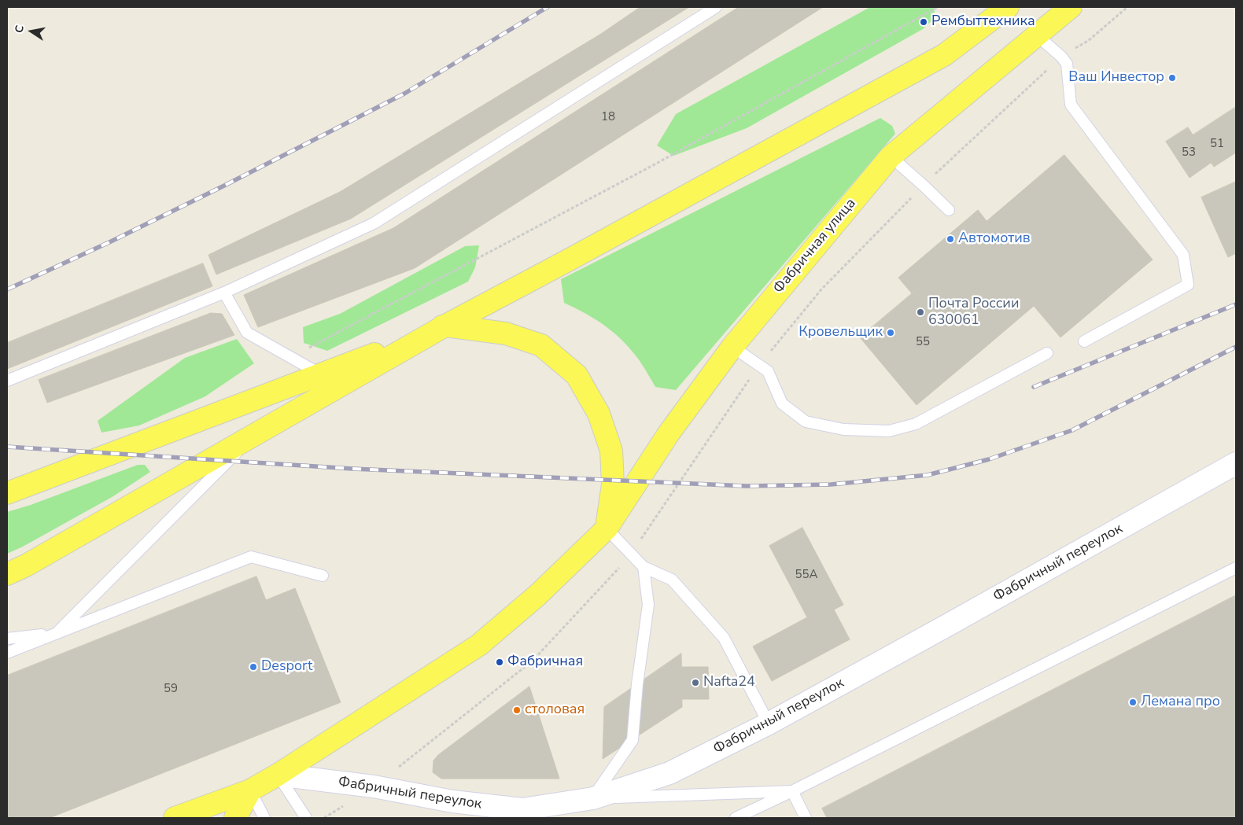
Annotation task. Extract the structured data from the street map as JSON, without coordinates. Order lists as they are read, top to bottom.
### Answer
{
  "streets": {
    "main road": ["Фабричная улица"],
    "street": ["Фабричный переулок"]
  },
  "crossings": [
    ["Фабричная улица", "Фабричный переулок"]
  ],
  "places": [
    "Рембыттехника",
    "Ваш Инвестор",
    "Автомотив",
    "Почта России 630061",
    "Кровельщик",
    "Фабричная",
    "Desport",
    "Nafta24",
    "Лемана про",
    "столовая"
  ],
  "house_numbers": [
    "18",
    "51",
    "53",
    "55",
    "55А",
    "59"
  ],
  "north": "left"
}
